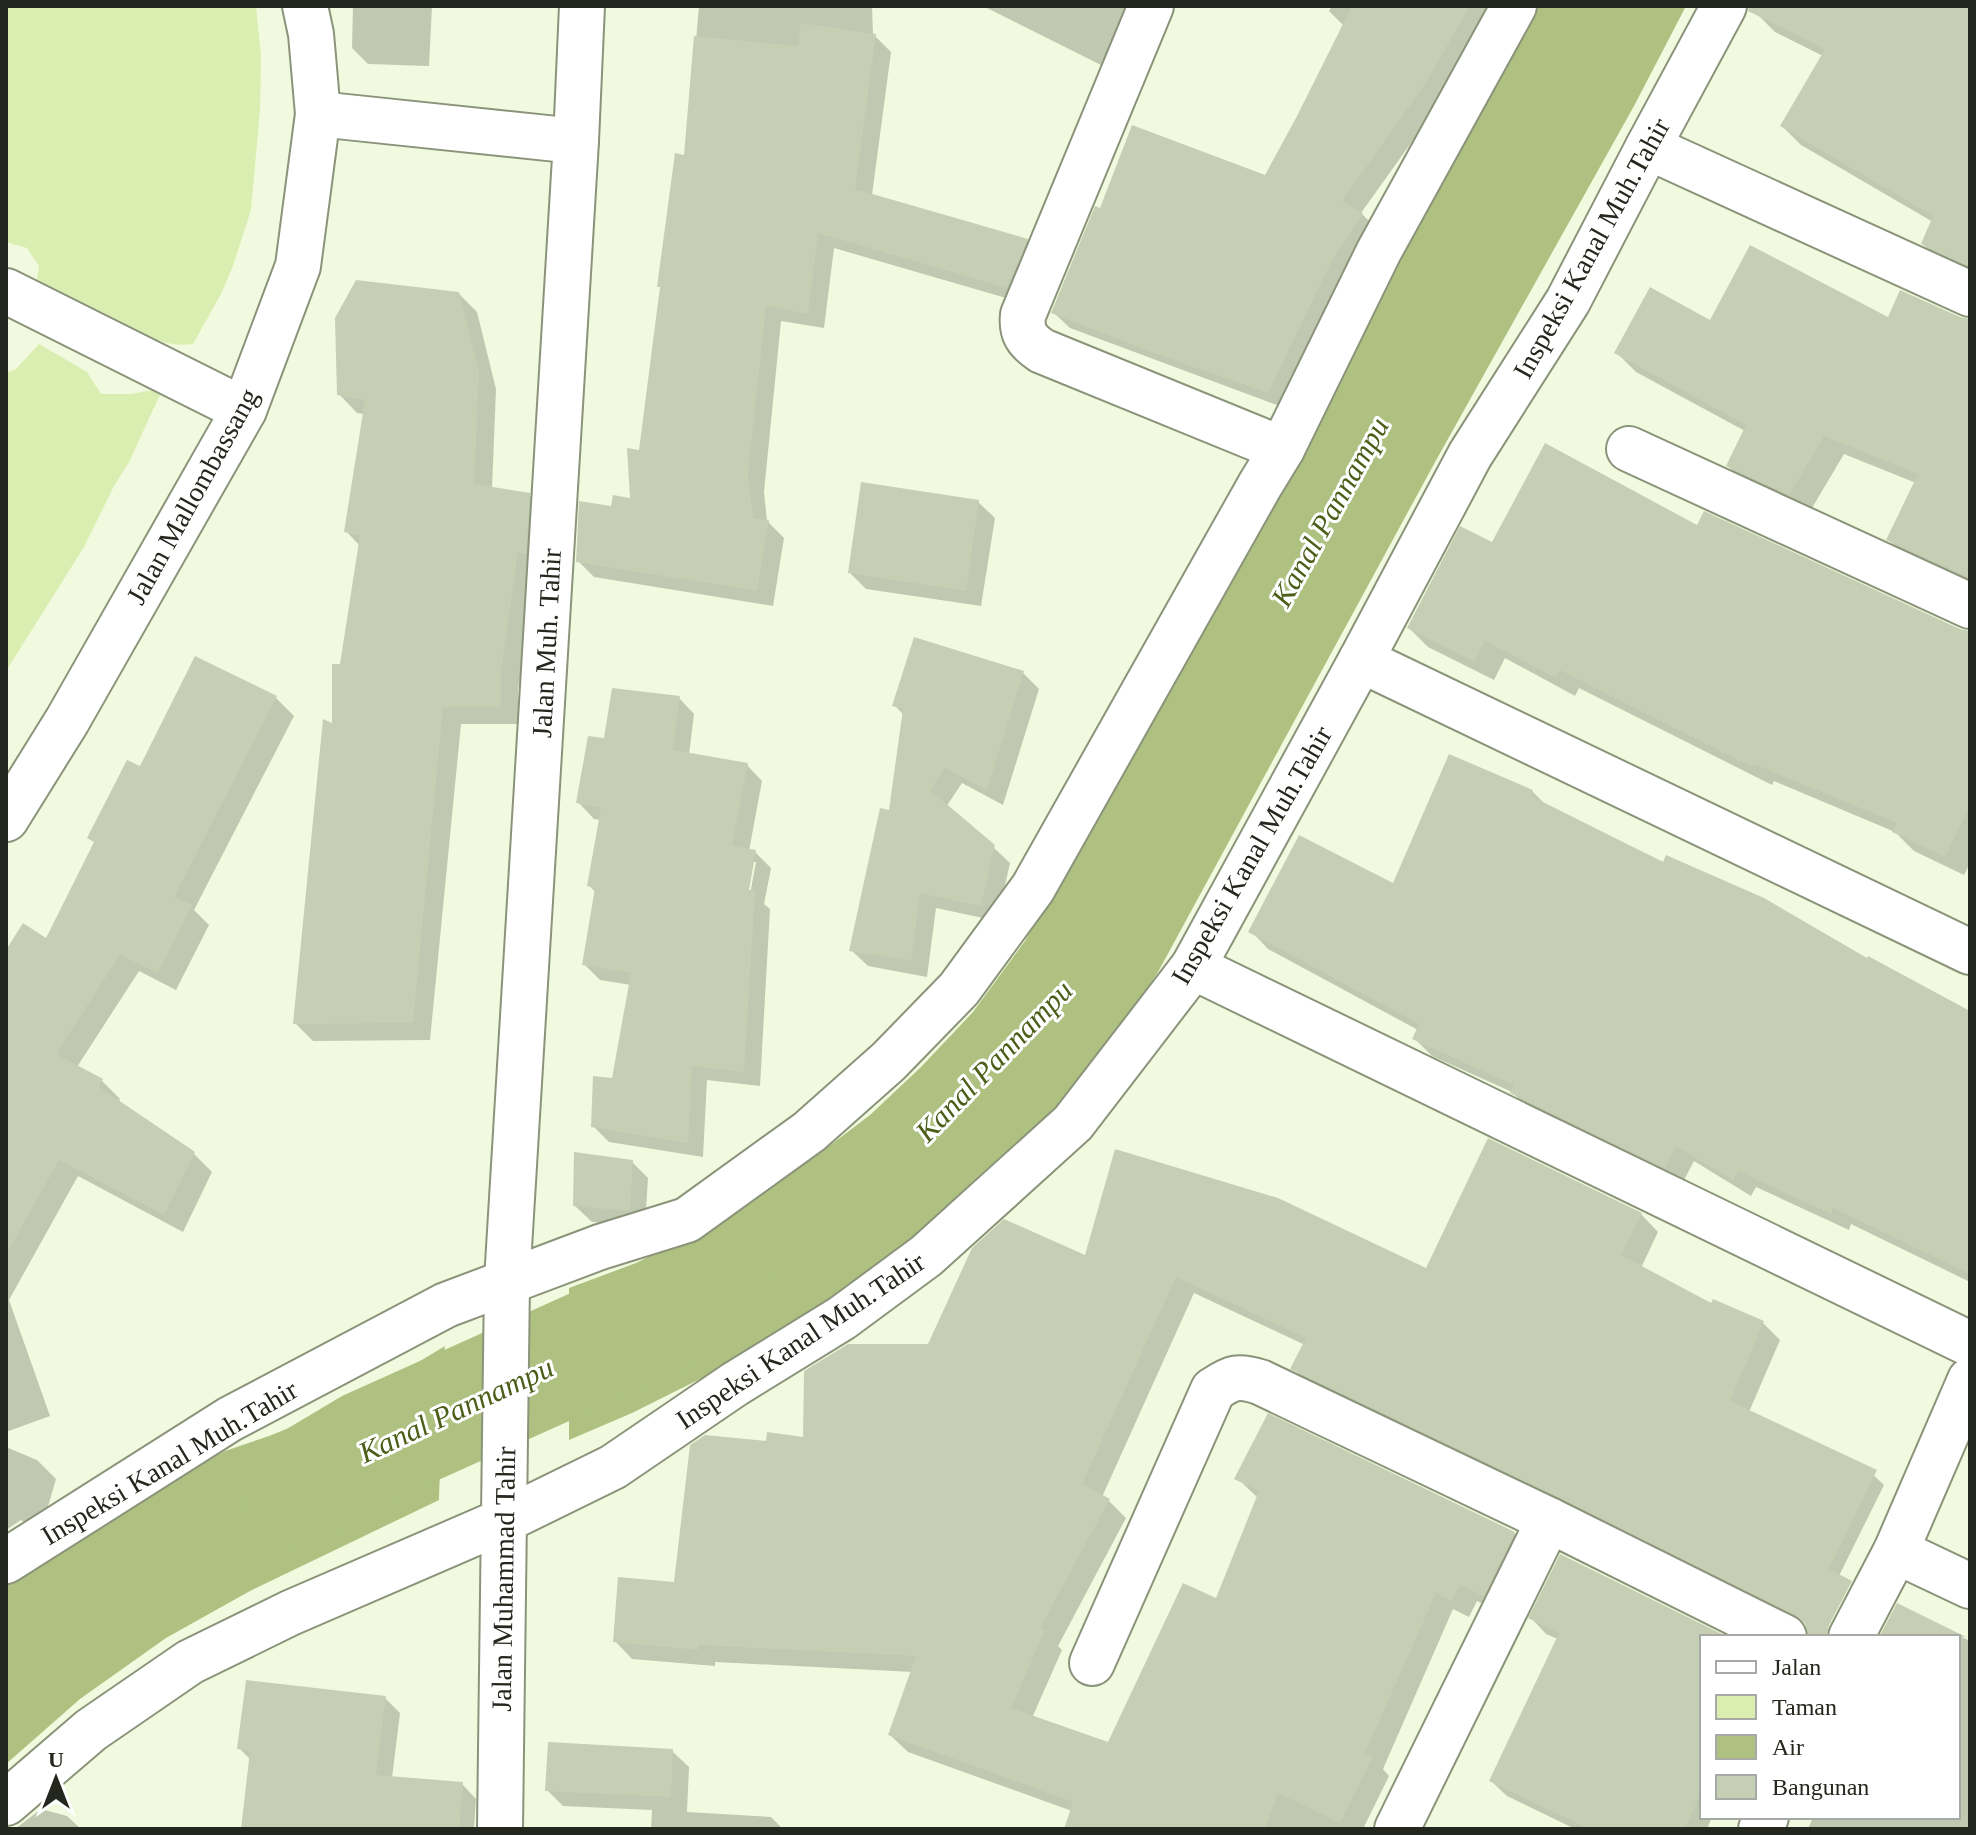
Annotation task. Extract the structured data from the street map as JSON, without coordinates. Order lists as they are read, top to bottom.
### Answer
{
  "streets": {
    "street": [
      "Inspeksi Kanal Muh.Tahir",
      "Jalan Mallombassang",
      "Jalan Muh. Tahir",
      "Jalan Muhammad Tahir"
    ]
  },
  "crossings": [
    ["Inspeksi Kanal Muh.Tahir", "Jalan Muh. Tahir"],
    ["Inspeksi Kanal Muh.Tahir", "Jalan Muhammad Tahir"],
    ["Jalan Muh. Tahir", "Jalan Muhammad Tahir"]
  ],
  "water": ["Kanal Pannampu"],
  "legend": [
    "Jalan",
    "Taman",
    "Air",
    "Bangunan"
  ],
  "north": "top"
}
